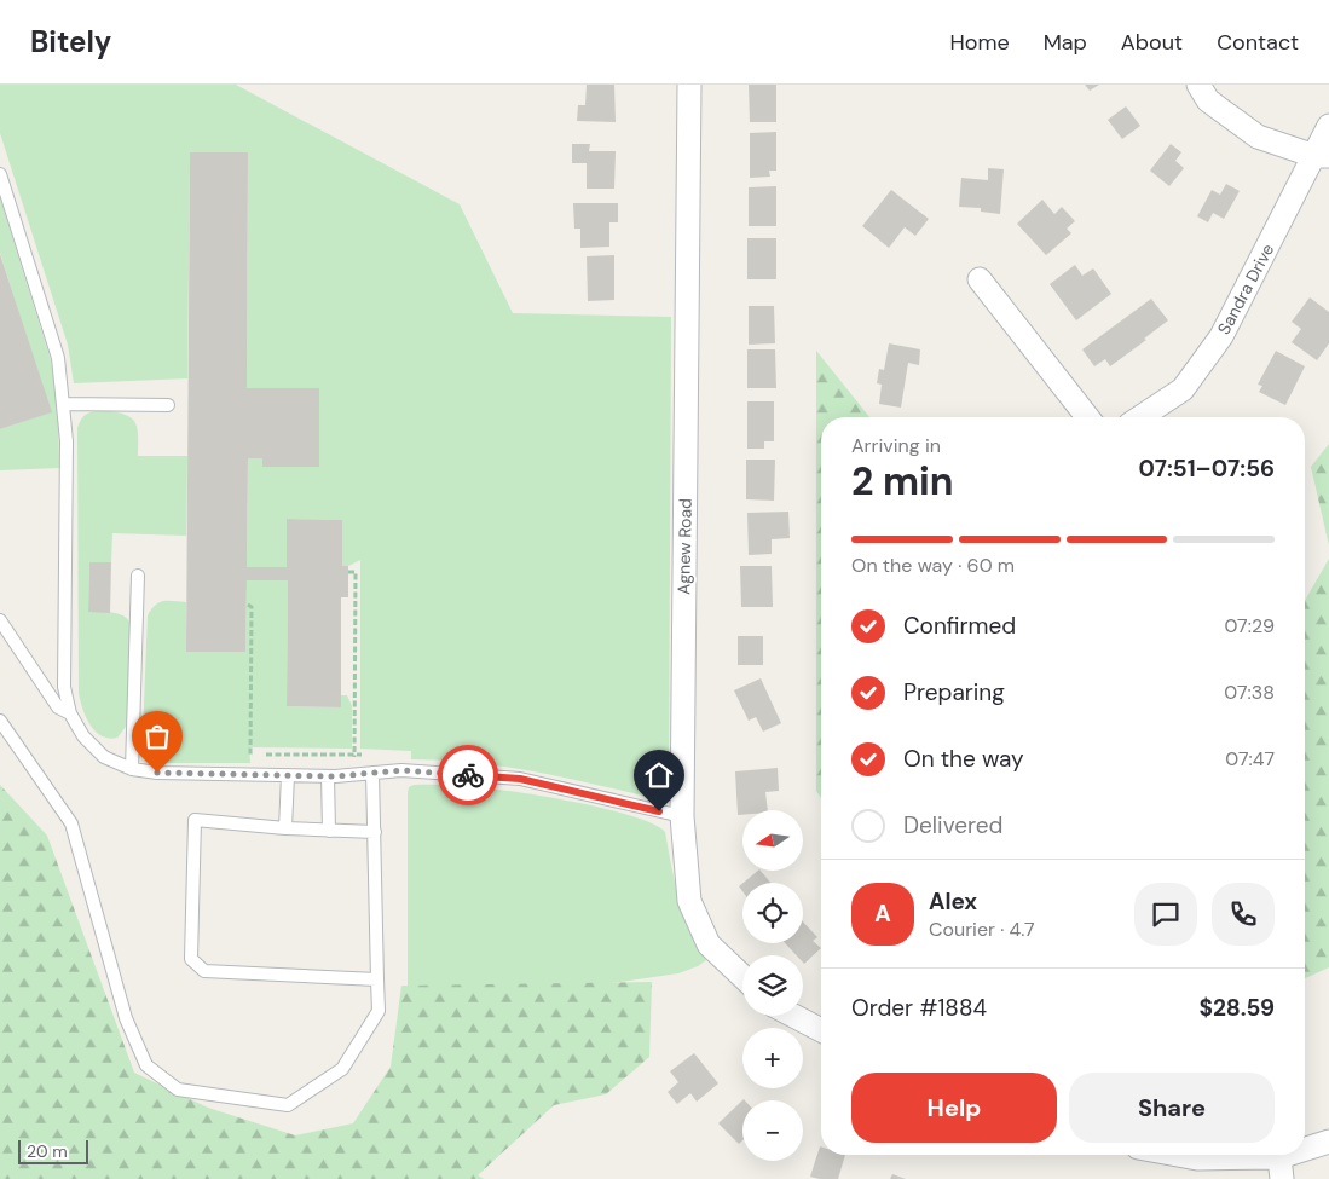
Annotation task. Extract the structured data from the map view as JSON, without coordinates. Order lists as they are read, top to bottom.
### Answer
{
  "streets": {
    "street": ["Sandra Drive", "Agnew Road"]
  },
  "scale_bar": "20 m",
  "north": "left",
  "page": {
    "header": "Bitely",
    "nav": [
      "Home",
      "Map",
      "About",
      "Contact"
    ],
    "heading": ["2 min", "Arriving in", "07:51–07:56"],
    "panel": [
      "Alex",
      "Courier · 4.7",
      "Order #1884",
      "$28.59"
    ],
    "bar": "On the way · 60 m",
    "list": [
      ["Confirmed", "07:29"],
      ["Preparing", "07:38"],
      ["On the way", "07:47"],
      "Delivered"
    ],
    "map_buttons": ["+", "−"],
    "round": "A",
    "buttons": ["Help", "Share"],
    "scale": "20 m"
  }
}
